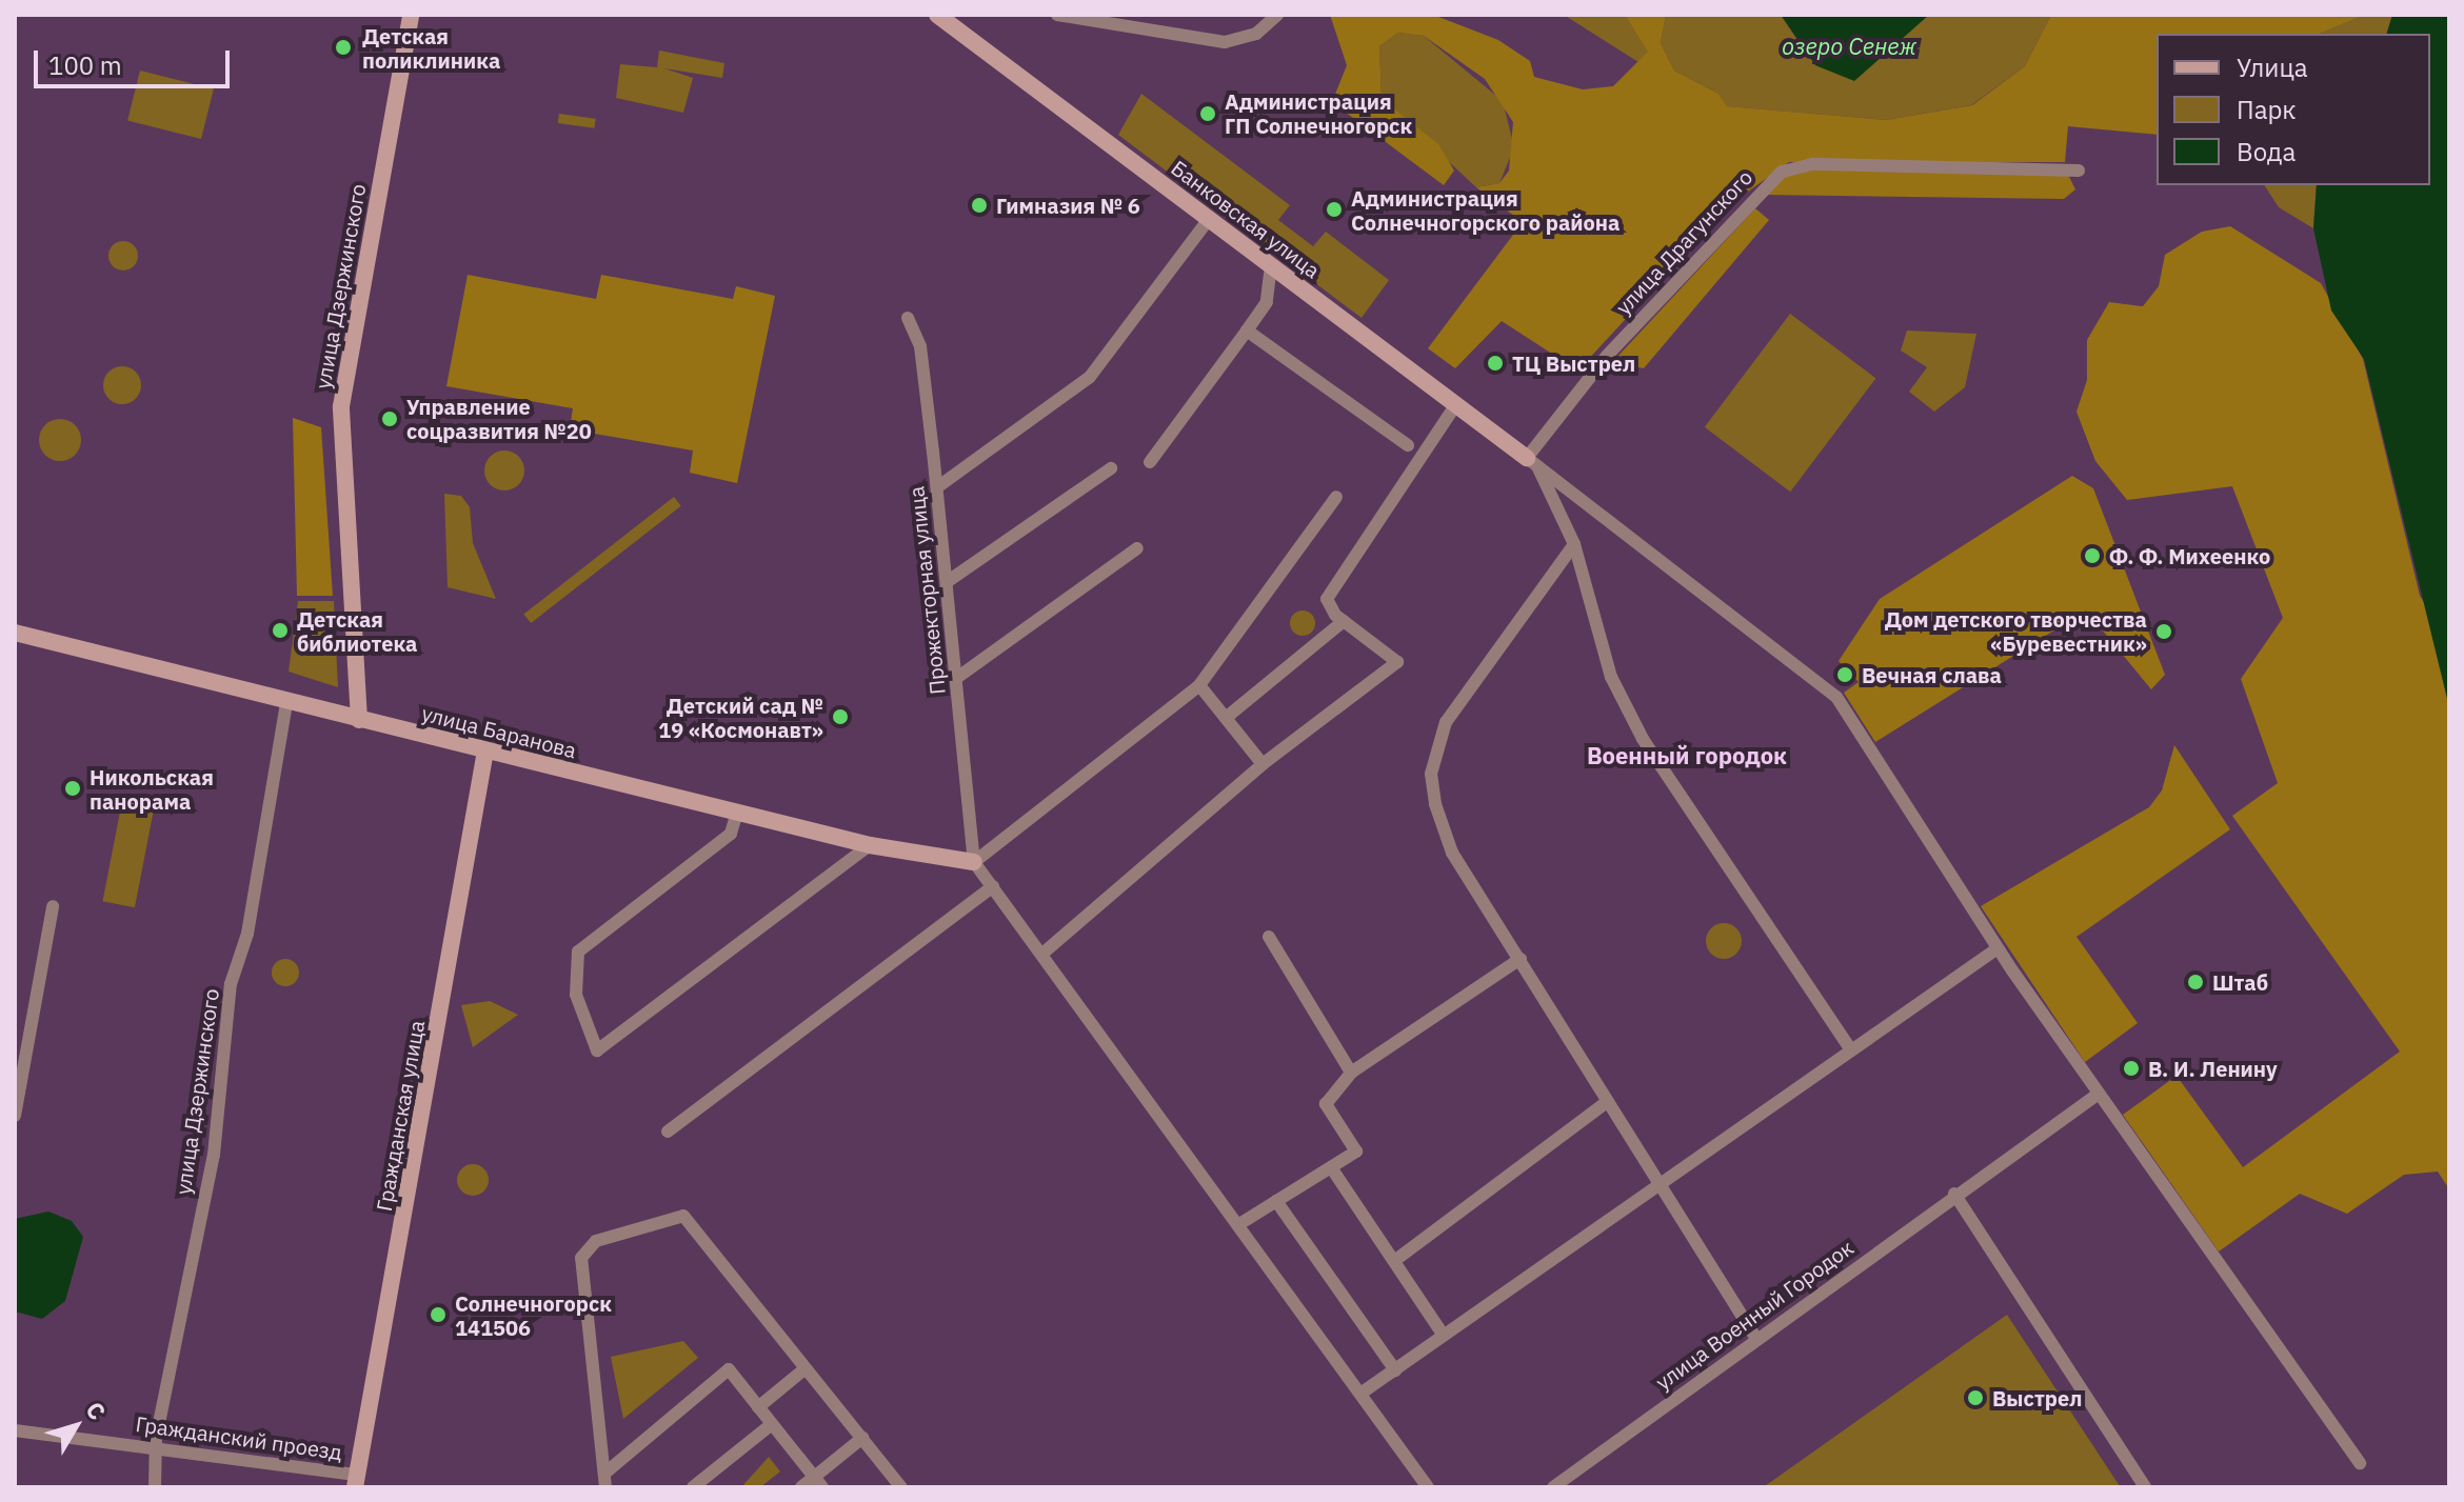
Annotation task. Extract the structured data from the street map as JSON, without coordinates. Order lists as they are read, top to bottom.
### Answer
{
  "streets": {
    "street": [
      "Банковская улица",
      "улица Драгунского",
      "улица Дзержинского",
      "Прожекторная улица",
      "улица Баранова",
      "Гражданская улица",
      "улица Военный Городок",
      "Гражданский проезд"
    ]
  },
  "crossings": [
    ["Банковская улица", "улица Драгунского"],
    ["улица Дзержинского", "улица Баранова"],
    ["улица Дзержинского", "Гражданский проезд"],
    ["Прожекторная улица", "улица Баранова"],
    ["улица Баранова", "Гражданская улица"],
    ["Гражданская улица", "Гражданский проезд"]
  ],
  "districts": ["Военный городок"],
  "water": ["озеро Сенеж"],
  "places": [
    "Детская поликлиника",
    "Администрация ГП Солнечногорск",
    "Гимназия № 6",
    "Администрация Солнечногорского района",
    "ТЦ Выстрел",
    "Управление соцразвития №20",
    "Ф. Ф. Михеенко",
    "Детская библиотека",
    "Дом детского творчества «Буревестник»",
    "Вечная слава",
    "Детский сад № 19 «Космонавт»",
    "Никольская панорама",
    "Штаб",
    "В. И. Ленину",
    "Солнечногорск 141506",
    "Выстрел"
  ],
  "legend": ["Улица", "Парк", "Вода"],
  "scale_bar": "100 m",
  "north": "top right"
}
